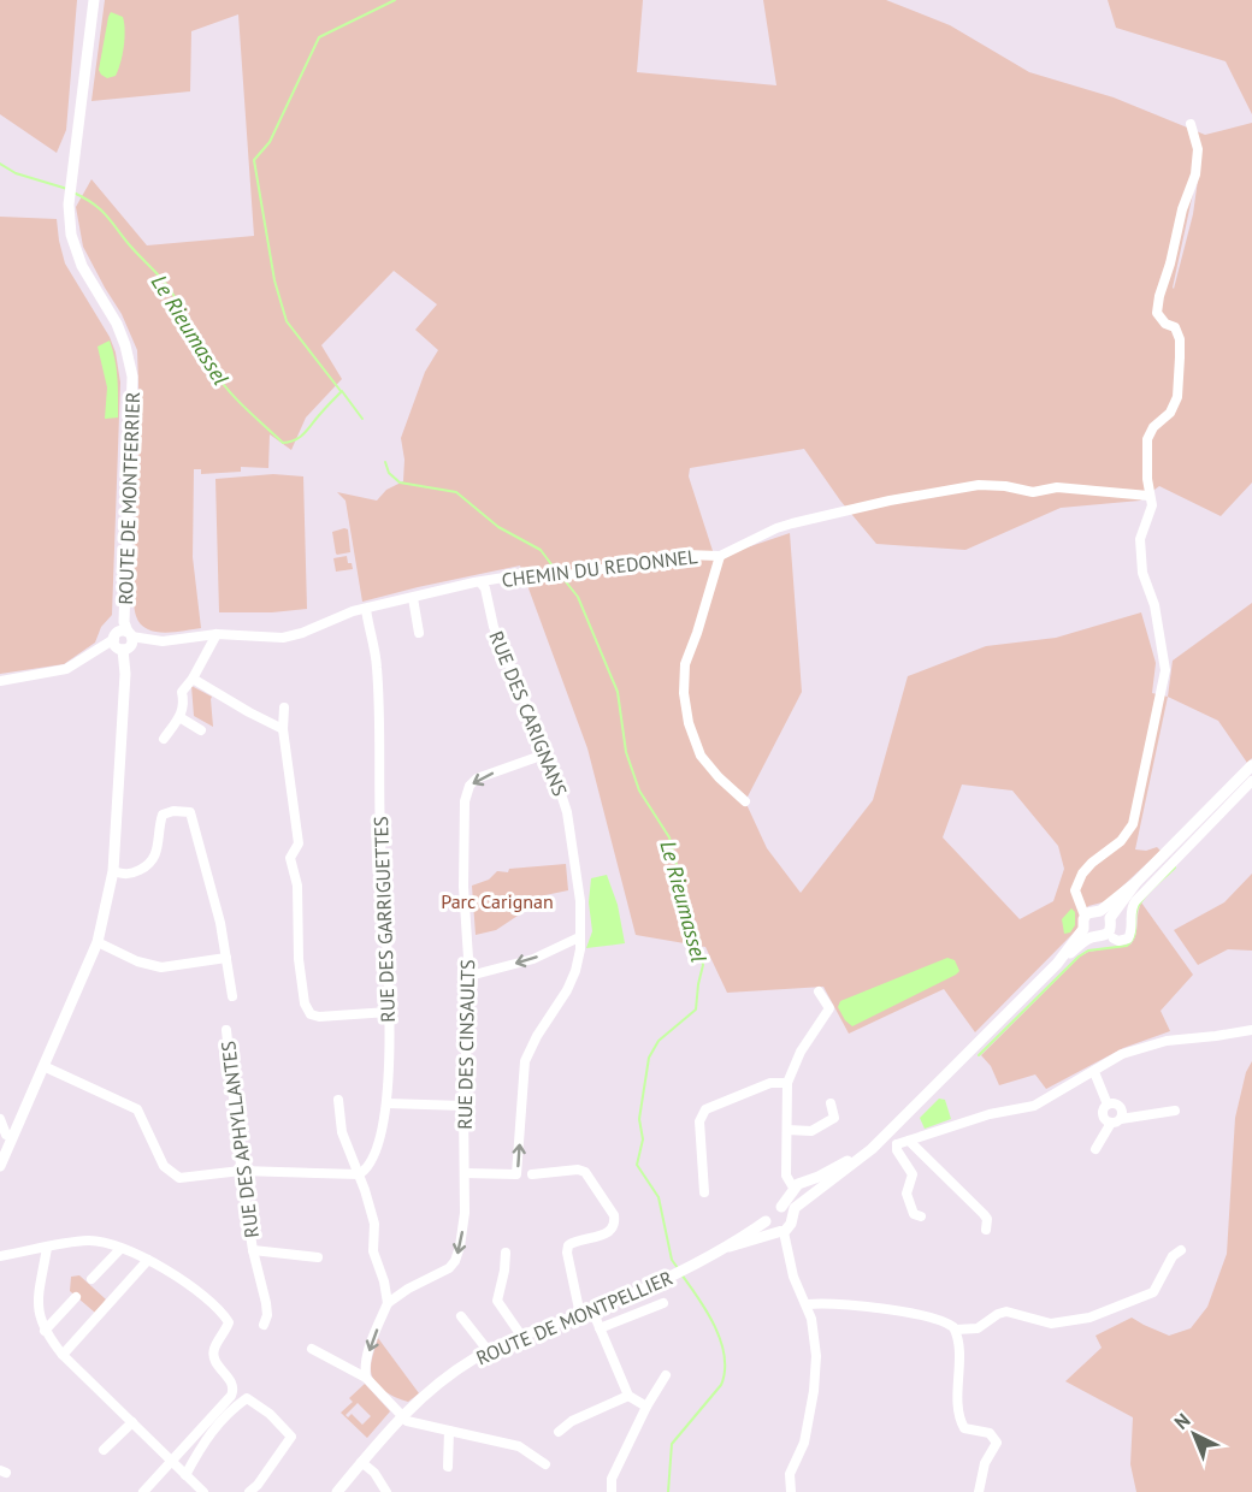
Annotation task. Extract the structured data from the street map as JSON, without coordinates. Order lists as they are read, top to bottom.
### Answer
{
  "streets": {
    "street": [
      "ROUTE DE MONTFERRIER",
      "CHEMIN DU REDONNEL",
      "RUE DES CARIGNANS",
      "RUE DES GARRIGUETTES",
      "RUE DES CINSAULTS",
      "RUE DES APHYLLANTES",
      "ROUTE DE MONTPELLIER"
    ]
  },
  "crossings": [
    ["ROUTE DE MONTFERRIER", "CHEMIN DU REDONNEL"],
    ["CHEMIN DU REDONNEL", "RUE DES CARIGNANS"],
    ["CHEMIN DU REDONNEL", "RUE DES GARRIGUETTES"],
    ["RUE DES CARIGNANS", "RUE DES CINSAULTS"]
  ],
  "one_way": ["RUE DES CARIGNANS", "RUE DES CINSAULTS"],
  "water": ["Le Rieumassel"],
  "parks": ["Parc Carignan"],
  "north": "top left"
}
